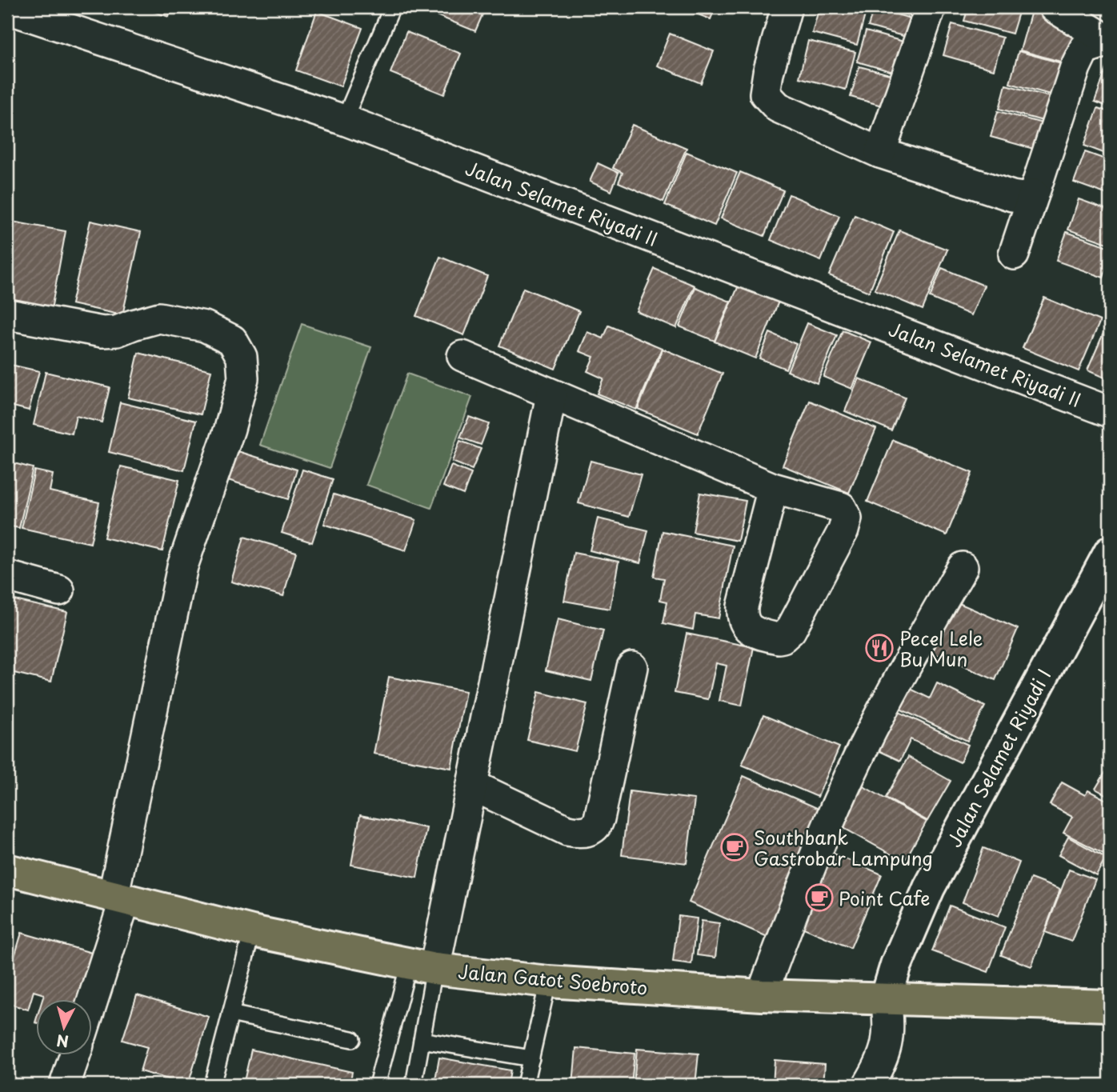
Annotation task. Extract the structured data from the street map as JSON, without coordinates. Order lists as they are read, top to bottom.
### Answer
{
  "streets": {
    "main road": ["Jalan Selamet Riyadi I", "Jalan Gatot Soebroto"],
    "street": ["Jalan Selamet Riyadi II"]
  },
  "crossings": [
    ["Jalan Selamet Riyadi I", "Jalan Gatot Soebroto"]
  ],
  "places": {
    "restaurant": ["Pecel Lele Bu Mun"],
    "cafe": ["Southbank Gastrobar Lampung", "Point Cafe"]
  },
  "north": "bottom"
}
